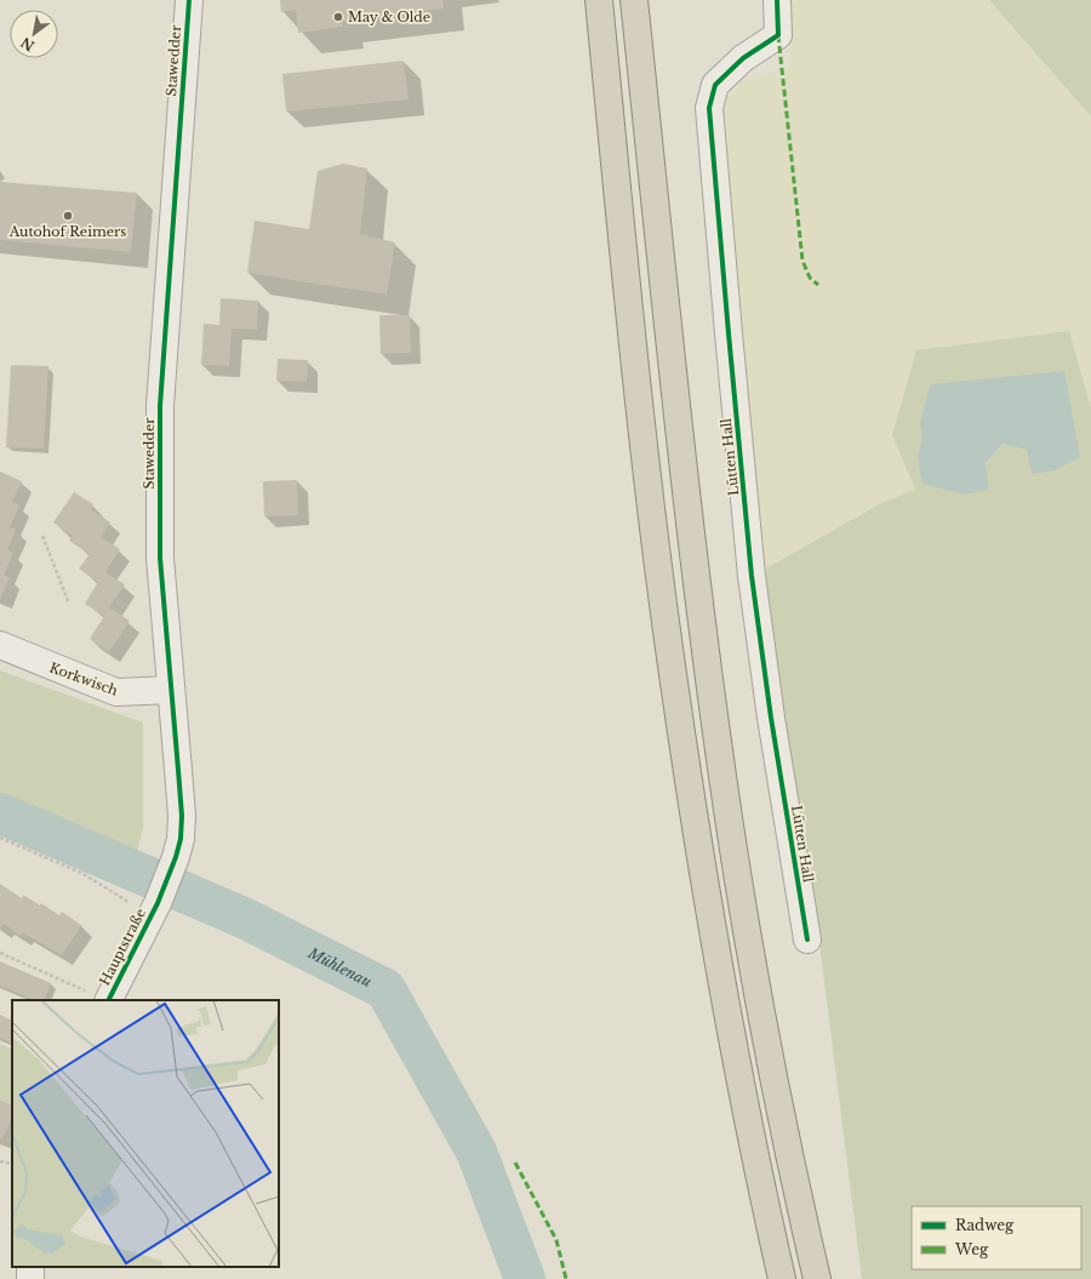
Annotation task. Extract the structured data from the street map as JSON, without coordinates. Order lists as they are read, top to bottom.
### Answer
{
  "streets": {
    "street": [
      "Stawedder",
      "Lütten Hall",
      "Korkwisch",
      "Hauptstraße"
    ]
  },
  "crossings": [
    ["Stawedder", "Korkwisch"],
    ["Stawedder", "Hauptstraße"]
  ],
  "water": ["Mühlenau"],
  "places": ["May & Olde", "Autohof Reimers"],
  "legend": ["Radweg", "Weg"],
  "north": "bottom left"
}
